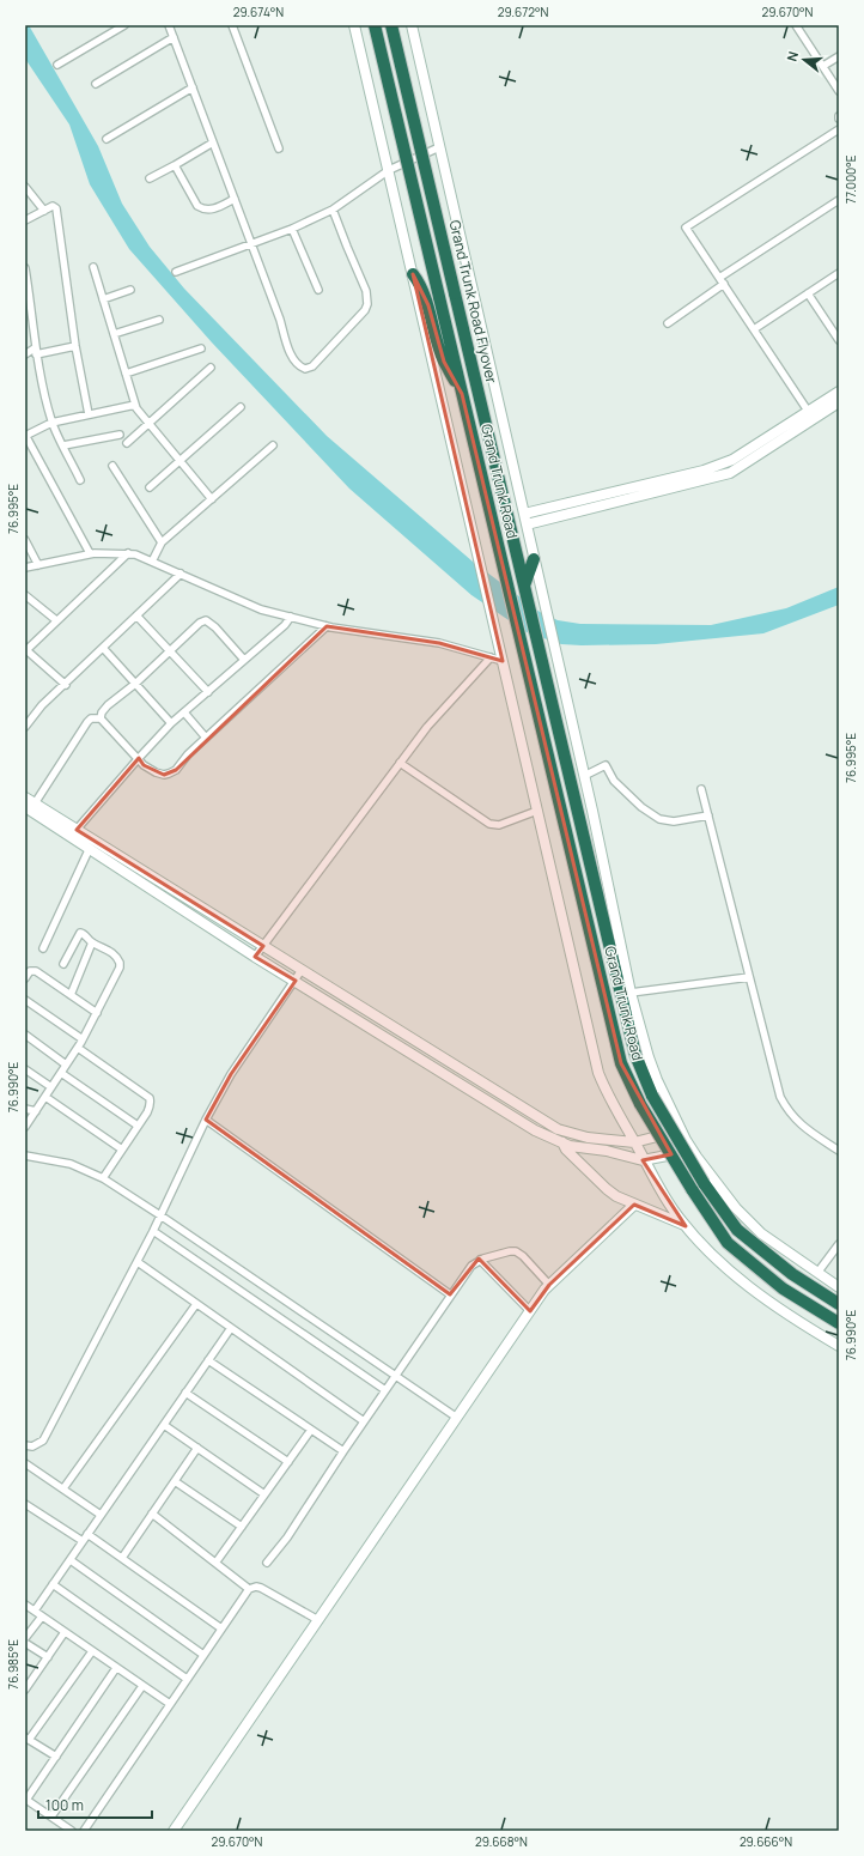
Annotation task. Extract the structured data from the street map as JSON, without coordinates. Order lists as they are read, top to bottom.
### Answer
{
  "streets": {
    "highway": ["Grand Trunk Road Flyover", "Grand Trunk Road"]
  },
  "crossings": [
    ["Grand Trunk Road Flyover", "Grand Trunk Road"]
  ],
  "scale_bar": "100 m",
  "north": "left",
  "coordinates": [
    "29.674°N",
    "29.672°N",
    "29.670°N",
    "77.000°E",
    "76.995°E",
    "76.990°E",
    "76.985°E",
    "29.668°N",
    "29.666°N"
  ]
}
